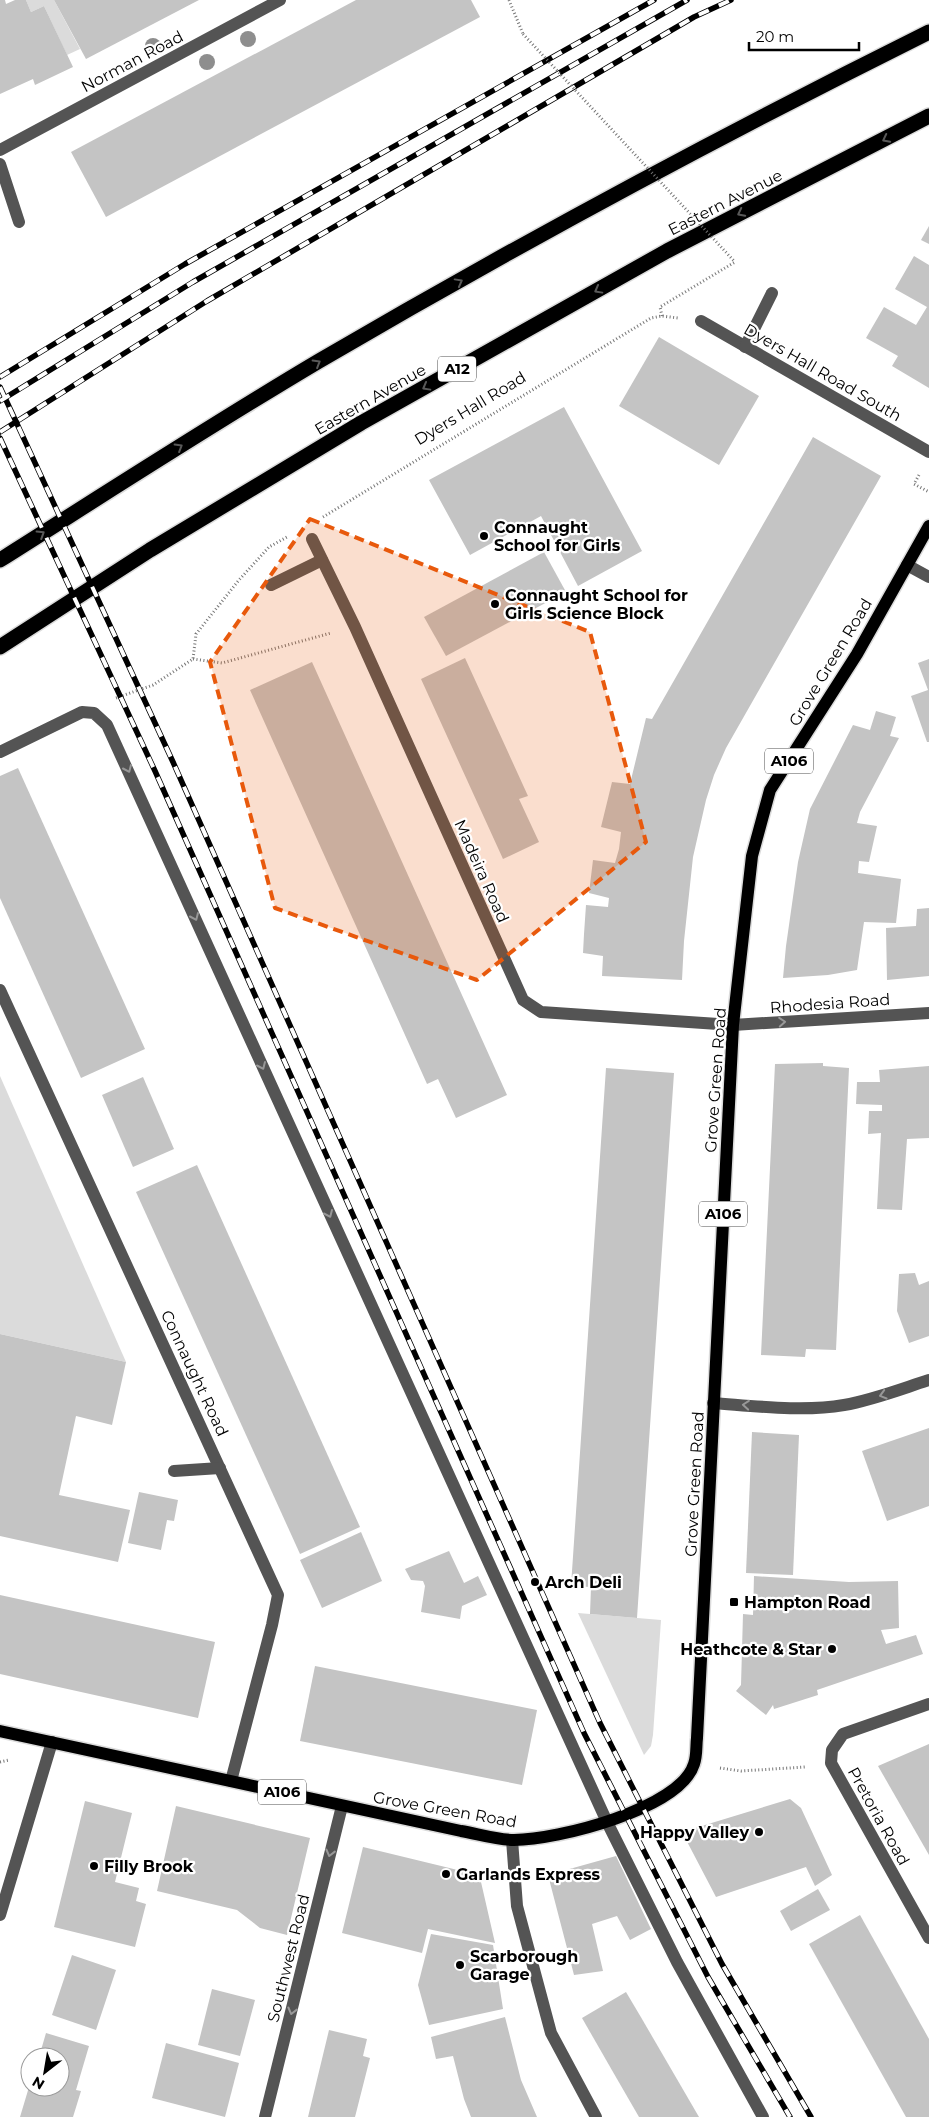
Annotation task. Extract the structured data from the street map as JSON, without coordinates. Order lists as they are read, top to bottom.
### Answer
{
  "streets": {
    "highway": ["Eastern Avenue", "A12"],
    "main road": ["Grove Green Road", "A106"],
    "street": [
      "Norman Road",
      "Dyers Hall Road South",
      "Madeira Road",
      "Rhodesia Road",
      "Connaught Road",
      "Pretoria Road",
      "Southwest Road"
    ],
    "path": ["Dyers Hall Road"]
  },
  "crossings": [
    ["Grove Green Road", "Madeira Road"],
    ["Grove Green Road", "Rhodesia Road"],
    ["Grove Green Road", "Connaught Road"],
    ["Grove Green Road", "Southwest Road"],
    ["Madeira Road", "Rhodesia Road"]
  ],
  "one_way": ["Rhodesia Road", "Southwest Road"],
  "places": {
    "other": [
      "Connaught School for Girls",
      "Connaught School for Girls Science Block",
      "Arch Deli",
      "Heathcote & Star",
      "Happy Valley",
      "Filly Brook",
      "Garlands Express",
      "Scarborough Garage"
    ],
    "transit": ["Hampton Road"]
  },
  "scale_bar": "20 m",
  "north": "bottom left"
}
